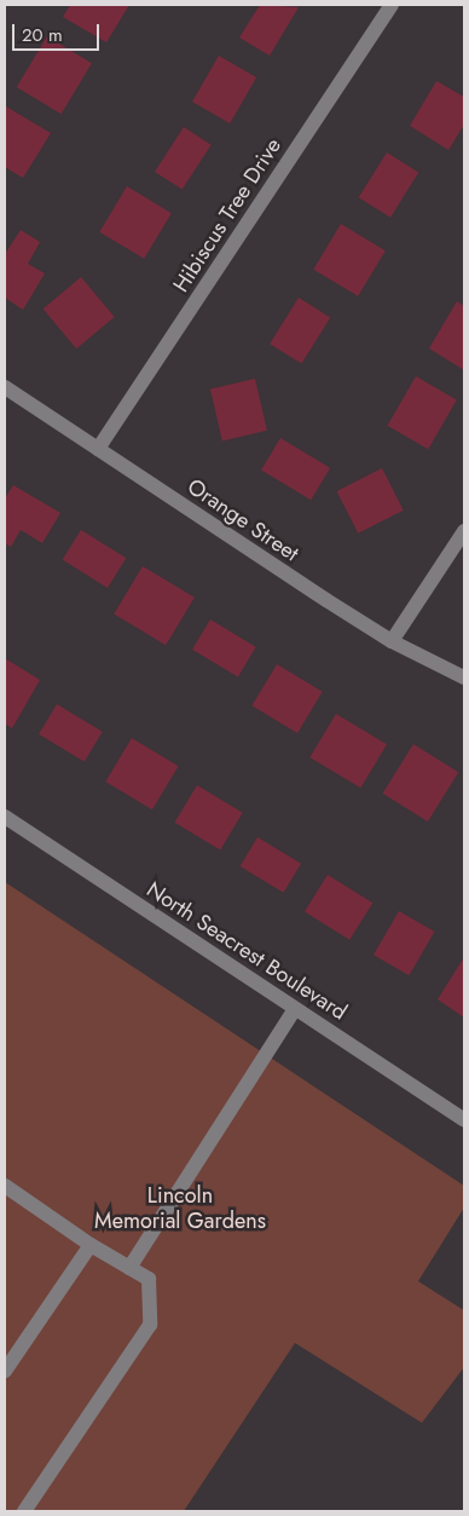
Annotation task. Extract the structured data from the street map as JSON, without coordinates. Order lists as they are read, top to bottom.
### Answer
{
  "streets": {
    "street": ["Hibiscus Tree Drive", "Orange Street", "North Seacrest Boulevard"]
  },
  "crossings": [
    ["Hibiscus Tree Drive", "Orange Street"]
  ],
  "parks": ["Lincoln Memorial Gardens"],
  "scale_bar": "20 m"
}
